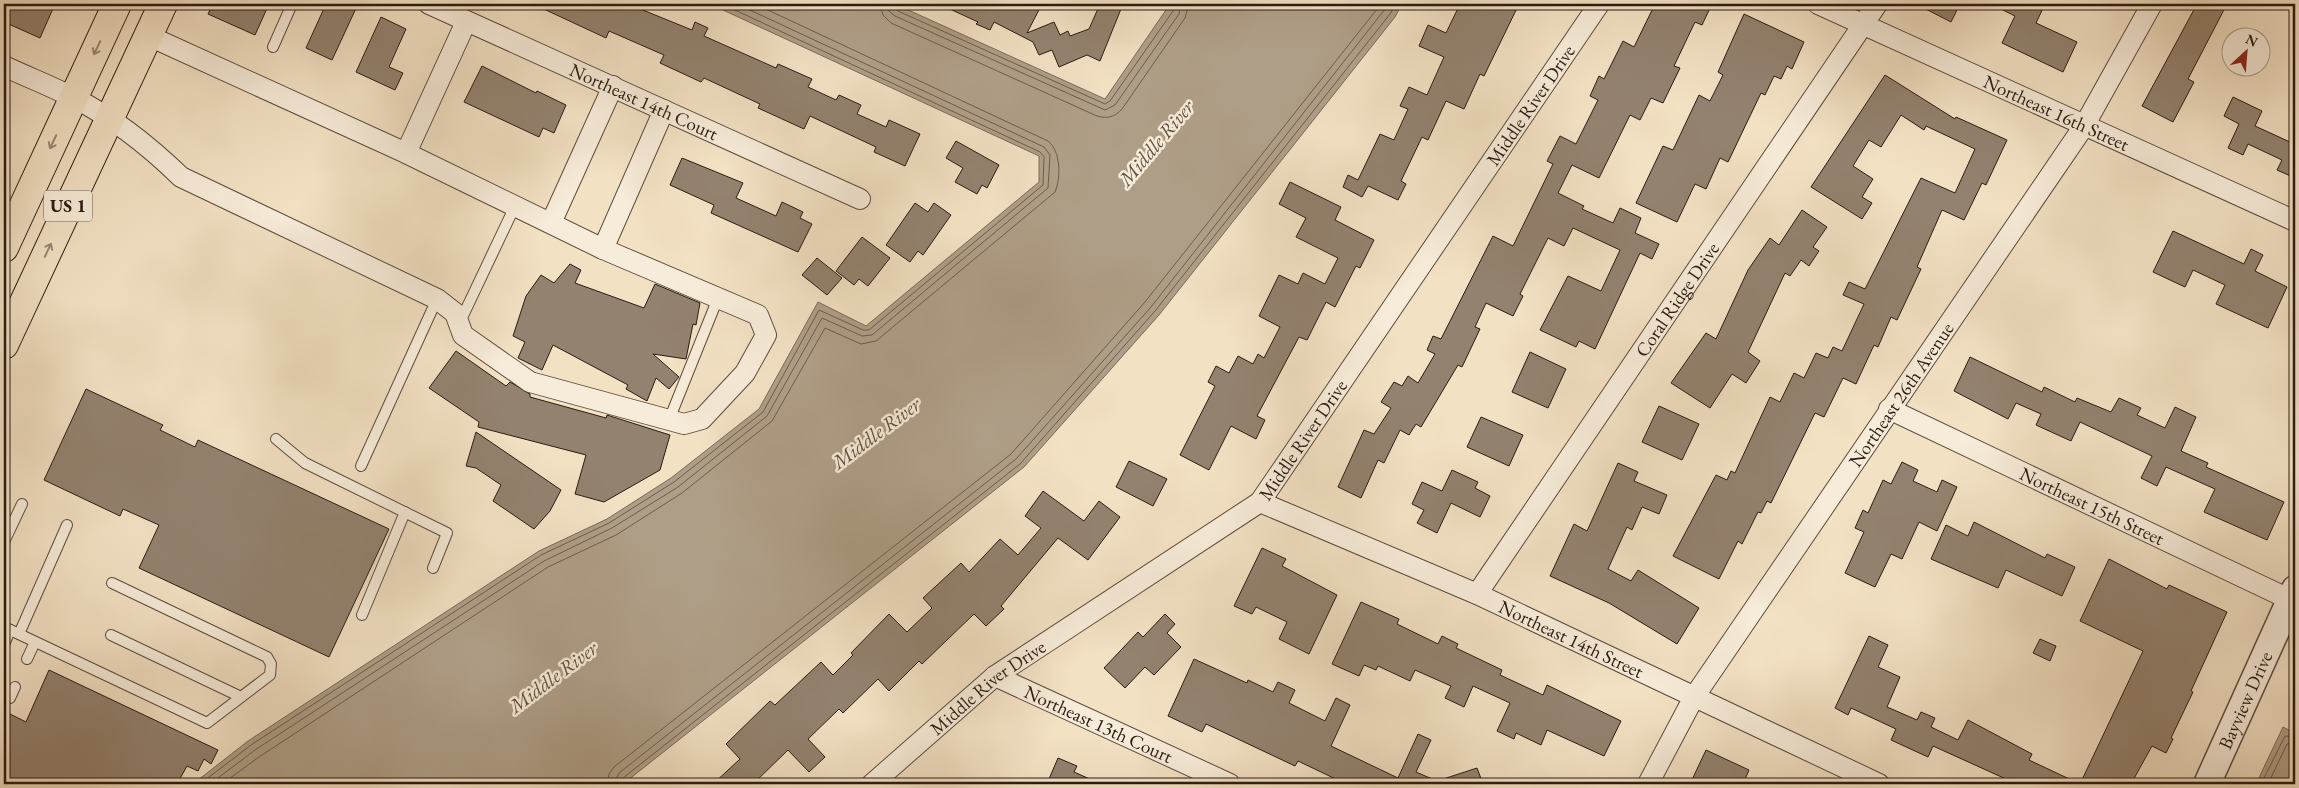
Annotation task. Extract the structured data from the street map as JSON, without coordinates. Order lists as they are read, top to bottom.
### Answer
{
  "streets": {
    "main road": ["US 1"],
    "street": [
      "Northeast 14th Court",
      "Middle River Drive",
      "Northeast 16th Street",
      "Coral Ridge Drive",
      "Northeast 26th Avenue",
      "Northeast 15th Street",
      "Northeast 14th Street",
      "Bayview Drive",
      "Northeast 13th Court"
    ]
  },
  "crossings": [
    ["Middle River Drive", "Northeast 14th Street"],
    ["Middle River Drive", "Northeast 13th Court"],
    ["Northeast 16th Street", "Coral Ridge Drive"],
    ["Northeast 16th Street", "Northeast 26th Avenue"],
    ["Coral Ridge Drive", "Northeast 14th Street"],
    ["Northeast 26th Avenue", "Northeast 15th Street"],
    ["Northeast 26th Avenue", "Northeast 14th Street"],
    ["Northeast 15th Street", "Bayview Drive"]
  ],
  "water": ["Middle River"],
  "north": "top right"
}
